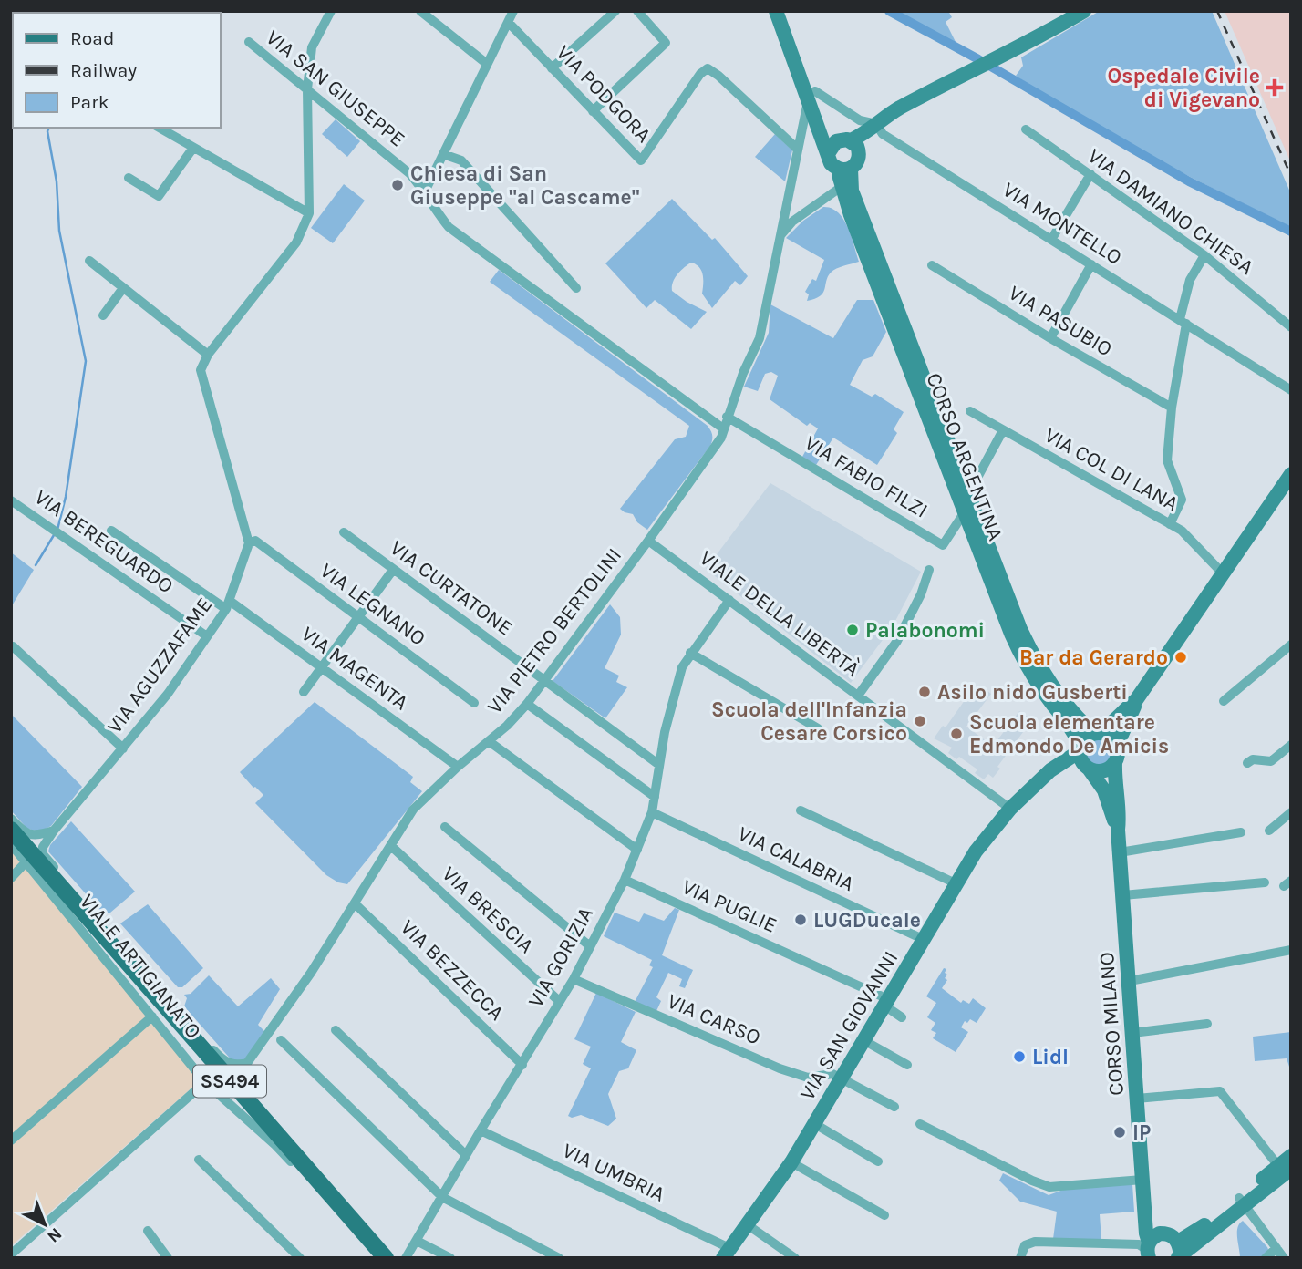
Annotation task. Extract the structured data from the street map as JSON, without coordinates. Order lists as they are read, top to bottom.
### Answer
{
  "streets": {
    "main road": [
      "CORSO ARGENTINA",
      "VIALE ARTIGIANATO",
      "CORSO MILANO",
      "VIA SAN GIOVANNI",
      "SS494"
    ],
    "street": [
      "VIA SAN GIUSEPPE",
      "VIA PODGORA",
      "VIA DAMIANO CHIESA",
      "VIA MONTELLO",
      "VIA PASUBIO",
      "VIA COL DI LANA",
      "VIA FABIO FILZI",
      "VIA BEREGUARDO",
      "VIA CURTATONE",
      "VIA LEGNANO",
      "VIALE DELLA LIBERTÀ",
      "VIA PIETRO BERTOLINI",
      "VIA AGUZZAFAME",
      "VIA MAGENTA",
      "VIA CALABRIA",
      "VIA PUGLIE",
      "VIA BRESCIA",
      "VIA GORIZIA",
      "VIA BEZZECCA",
      "VIA CARSO",
      "VIA UMBRIA"
    ]
  },
  "crossings": [
    ["CORSO ARGENTINA", "VIA FABIO FILZI"],
    ["CORSO ARGENTINA", "CORSO MILANO"],
    ["CORSO ARGENTINA", "VIA SAN GIOVANNI"],
    ["VIA COL DI LANA", "VIA FABIO FILZI"],
    ["VIA BEREGUARDO", "VIA AGUZZAFAME"],
    ["VIA CURTATONE", "VIA PIETRO BERTOLINI"],
    ["VIA CURTATONE", "VIA GORIZIA"],
    ["VIA LEGNANO", "VIA AGUZZAFAME"],
    ["VIALE DELLA LIBERTÀ", "VIA PIETRO BERTOLINI"],
    ["VIALE DELLA LIBERTÀ", "VIA GORIZIA"],
    ["VIALE DELLA LIBERTÀ", "VIA SAN GIOVANNI"],
    ["VIA PIETRO BERTOLINI", "VIA MAGENTA"],
    ["VIA PIETRO BERTOLINI", "VIA BRESCIA"],
    ["VIA PIETRO BERTOLINI", "VIA BEZZECCA"],
    ["VIA AGUZZAFAME", "VIA MAGENTA"],
    ["VIA CALABRIA", "VIA GORIZIA"],
    ["VIA CALABRIA", "VIA SAN GIOVANNI"],
    ["VIA PUGLIE", "VIA GORIZIA"],
    ["VIA PUGLIE", "VIA SAN GIOVANNI"],
    ["VIA BRESCIA", "VIA GORIZIA"],
    ["VIA GORIZIA", "VIA BEZZECCA"],
    ["VIA GORIZIA", "VIA CARSO"],
    ["VIA GORIZIA", "VIA UMBRIA"],
    ["VIALE ARTIGIANATO", "SS494"],
    ["VIA CARSO", "VIA SAN GIOVANNI"],
    ["CORSO MILANO", "VIA SAN GIOVANNI"],
    ["VIA SAN GIOVANNI", "VIA UMBRIA"]
  ],
  "places": {
    "health": ["Ospedale Civile di Vigevano"],
    "other": [
      "Chiesa di San Giuseppe \"al Cascame\"",
      "Palabonomi",
      "Bar da Gerardo",
      "Asilo nido Gusberti",
      "Scuola dell'Infanzia Cesare Corsico",
      "Scuola elementare Edmondo De Amicis",
      "LUGDucale",
      "Lidl",
      "IP"
    ]
  },
  "legend": ["Road", "Railway", "Park"],
  "north": "bottom right"
}
